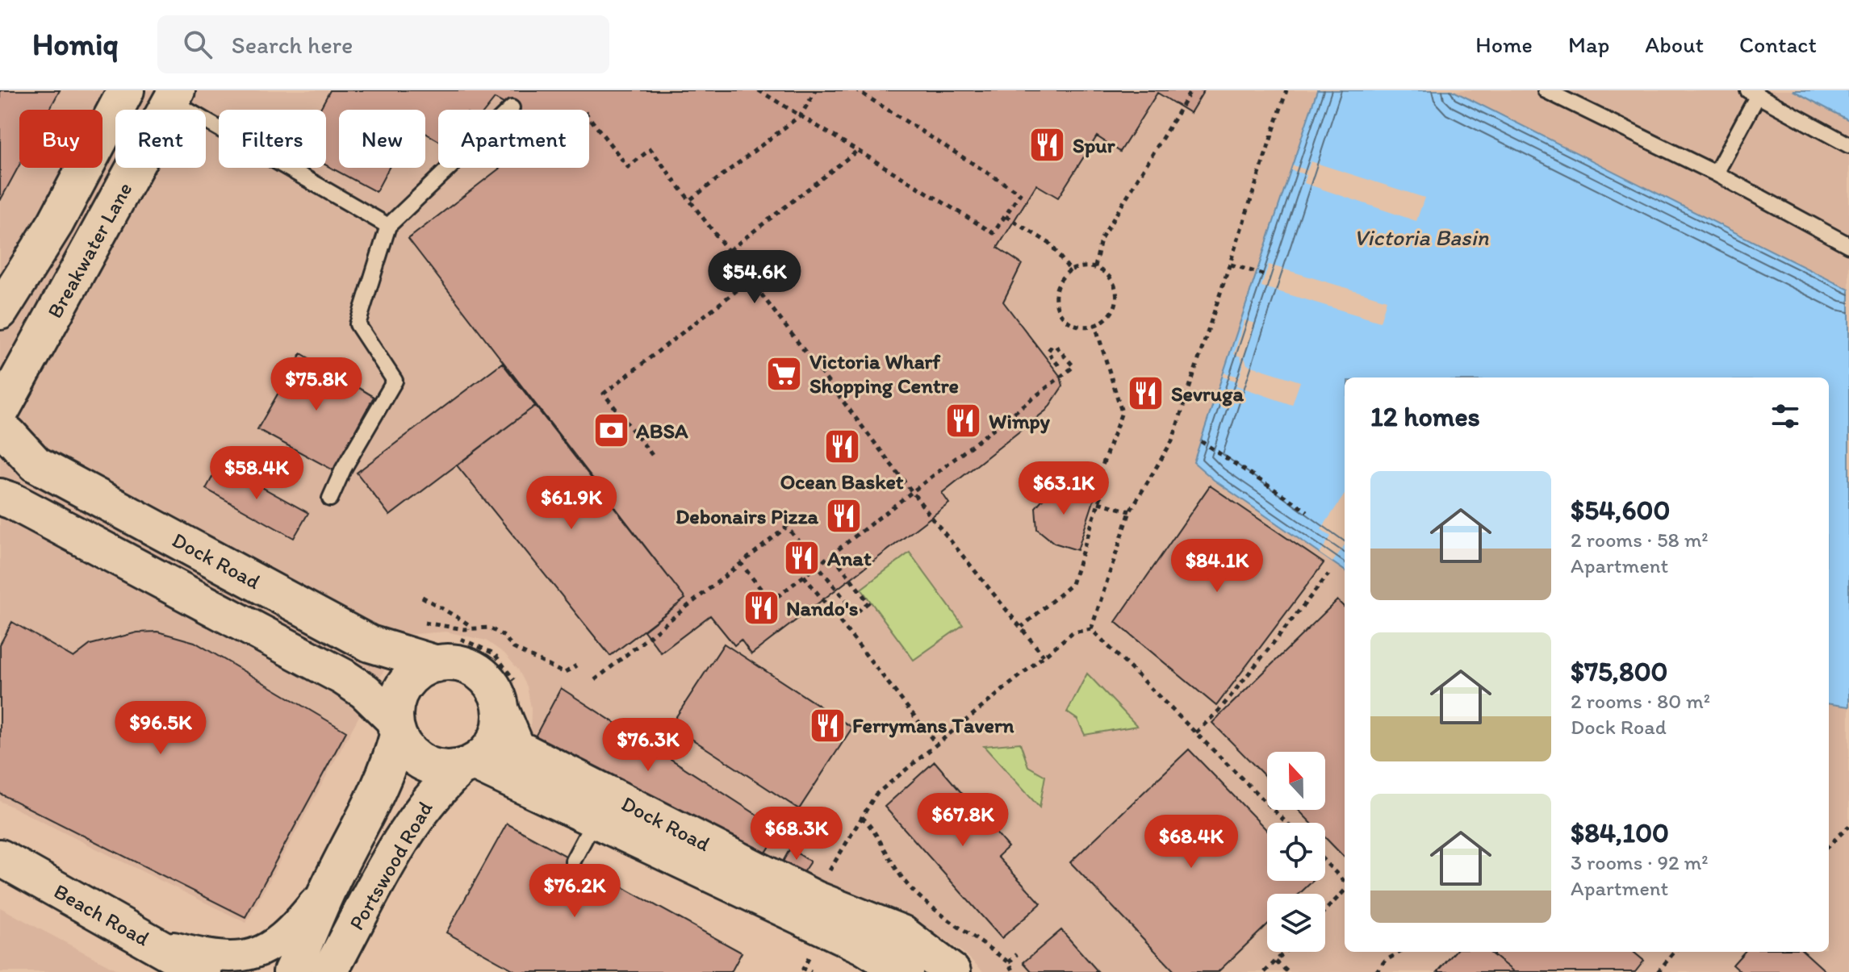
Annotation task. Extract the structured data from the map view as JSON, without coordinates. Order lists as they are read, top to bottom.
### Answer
{
  "streets": {
    "street": [
      "Breakwater Lane",
      "Dock Road",
      "Portswood Road",
      "Beach Road"
    ]
  },
  "crossings": [
    ["Breakwater Lane", "Dock Road"],
    ["Dock Road", "Portswood Road"],
    ["Portswood Road", "Beach Road"]
  ],
  "water": ["Victoria Basin"],
  "places": {
    "restaurant": [
      "Spur",
      "Sevruga",
      "Wimpy",
      "Ocean Basket",
      "Debonairs Pizza",
      "Anat",
      "Nando's",
      "Ferrymans Tavern"
    ],
    "supermarket": ["Victoria Wharf Shopping Centre"],
    "bank": ["ABSA"]
  },
  "north": "top",
  "page": {
    "header": "Homiq",
    "search": "Search here",
    "nav": [
      "Home",
      "Map",
      "About",
      "Contact"
    ],
    "chip": [
      "Buy",
      "Rent",
      "Filters",
      "New",
      "Apartment"
    ],
    "price": [
      "$54.6K",
      "$75.8K",
      "$58.4K",
      "$63.1K",
      "$61.9K",
      "$84.1K",
      "$96.5K",
      "$76.3K",
      "$67.8K",
      "$68.3K",
      "$68.4K",
      "$76.2K"
    ],
    "heading": "12 homes",
    "list": [
      {
        "name": "$54,600",
        "note": "2 rooms · 58 m² · Apartment"
      },
      {
        "name": "$75,800",
        "note": "2 rooms · 80 m² · Dock Road"
      },
      {
        "name": "$84,100",
        "note": "3 rooms · 92 m² · Apartment"
      }
    ]
  }
}
